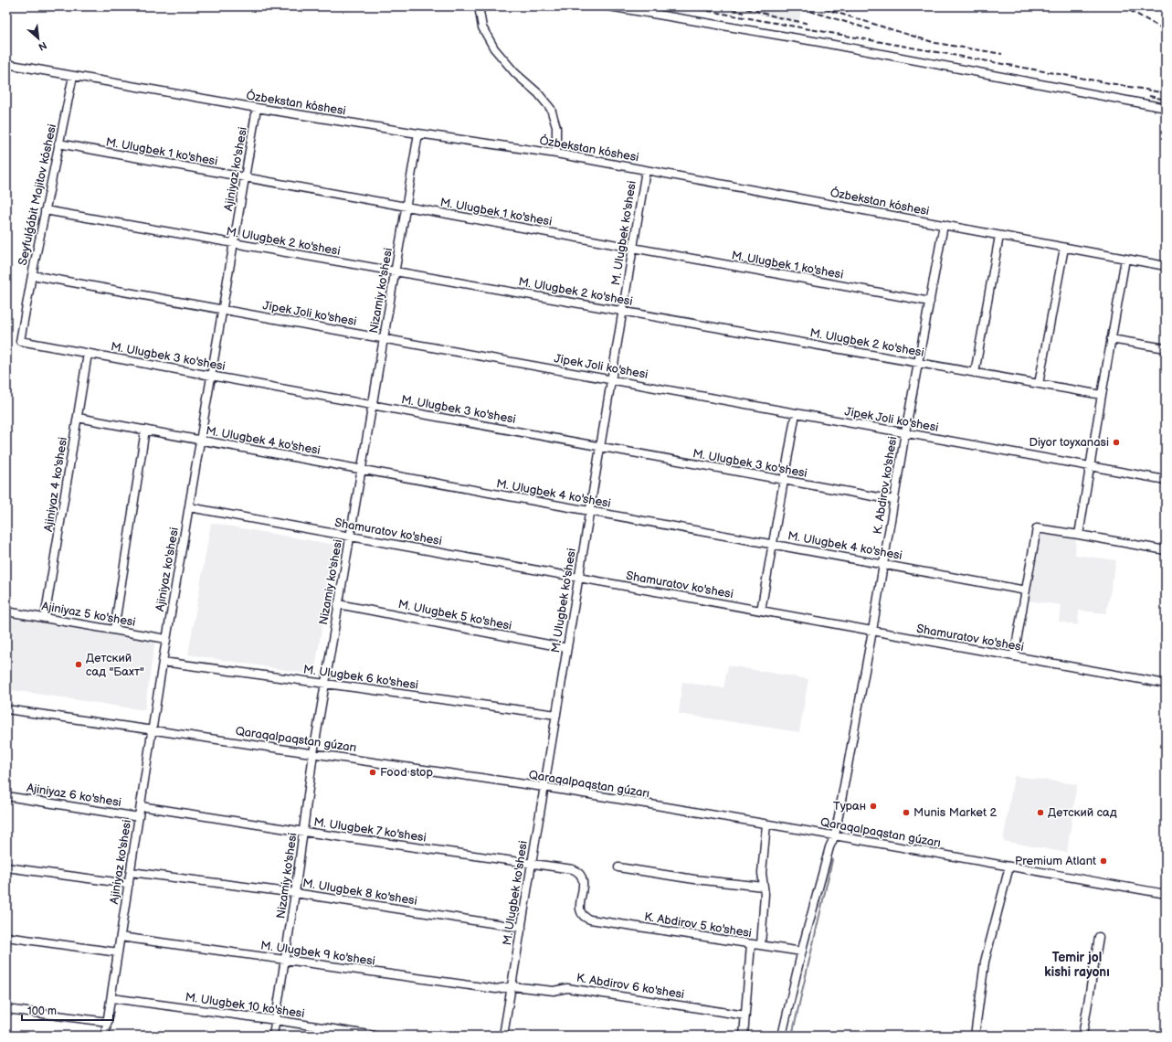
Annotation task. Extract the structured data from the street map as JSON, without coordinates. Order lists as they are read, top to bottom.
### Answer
{
  "streets": {
    "street": [
      "Ózbekstan kóshesi",
      "M. Ulugbek 1 ko'shesi",
      "Ajiniyaz ko'shesi",
      "Seyfulǵábit Majitov kóshesi",
      "M. Ulugbek ko'shesi",
      "M. Ulugbek 2 ko'shesi",
      "Nizamiy ko'shesi",
      "Jipek Joli ko'shesi",
      "M. Ulugbek 3 ko'shesi",
      "M. Ulugbek 4 ko'shesi",
      "Ajiniyaz 4 ko'shesi",
      "K. Abdirov ko'shesi",
      "Shamuratov ko'shesi",
      "Ajiniyaz 5 ko'shesi",
      "M. Ulugbek 5 ko'shesi",
      "M. Ulugbek 6 ko'shesi",
      "Qaraqalpaqstan gúzarı",
      "Ajiniyaz 6 ko'shesi",
      "M. Ulugbek 7 ko'shesi",
      "M. Ulugbek 8 ko'shesi",
      "K. Abdirov 5 ko'shesi",
      "M. Ulugbek 9 ko'shesi",
      "K. Abdirov 6 ko'shesi",
      "M. Ulugbek 10 ko'shesi"
    ]
  },
  "crossings": [
    ["Ózbekstan kóshesi", "Ajiniyaz ko'shesi"],
    ["Ózbekstan kóshesi", "Seyfulǵábit Majitov kóshesi"],
    ["Ózbekstan kóshesi", "M. Ulugbek ko'shesi"],
    ["Ózbekstan kóshesi", "Nizamiy ko'shesi"],
    ["Ózbekstan kóshesi", "K. Abdirov ko'shesi"],
    ["M. Ulugbek 1 ko'shesi", "Ajiniyaz ko'shesi"],
    ["M. Ulugbek 1 ko'shesi", "Seyfulǵábit Majitov kóshesi"],
    ["M. Ulugbek 1 ko'shesi", "M. Ulugbek ko'shesi"],
    ["M. Ulugbek 1 ko'shesi", "Nizamiy ko'shesi"],
    ["M. Ulugbek 1 ko'shesi", "K. Abdirov ko'shesi"],
    ["Ajiniyaz ko'shesi", "M. Ulugbek 2 ko'shesi"],
    ["Ajiniyaz ko'shesi", "Jipek Joli ko'shesi"],
    ["Ajiniyaz ko'shesi", "M. Ulugbek 3 ko'shesi"],
    ["Ajiniyaz ko'shesi", "M. Ulugbek 4 ko'shesi"],
    ["Ajiniyaz ko'shesi", "Shamuratov ko'shesi"],
    ["Ajiniyaz ko'shesi", "Ajiniyaz 5 ko'shesi"],
    ["Ajiniyaz ko'shesi", "M. Ulugbek 6 ko'shesi"],
    ["Ajiniyaz ko'shesi", "Qaraqalpaqstan gúzarı"],
    ["Ajiniyaz ko'shesi", "Ajiniyaz 6 ko'shesi"],
    ["Ajiniyaz ko'shesi", "M. Ulugbek 7 ko'shesi"],
    ["Ajiniyaz ko'shesi", "M. Ulugbek 8 ko'shesi"],
    ["Ajiniyaz ko'shesi", "M. Ulugbek 9 ko'shesi"],
    ["Ajiniyaz ko'shesi", "M. Ulugbek 10 ko'shesi"],
    ["Seyfulǵábit Majitov kóshesi", "M. Ulugbek 2 ko'shesi"],
    ["Seyfulǵábit Majitov kóshesi", "Jipek Joli ko'shesi"],
    ["Seyfulǵábit Majitov kóshesi", "M. Ulugbek 3 ko'shesi"],
    ["M. Ulugbek ko'shesi", "M. Ulugbek 2 ko'shesi"],
    ["M. Ulugbek ko'shesi", "Jipek Joli ko'shesi"],
    ["M. Ulugbek ko'shesi", "M. Ulugbek 3 ko'shesi"],
    ["M. Ulugbek ko'shesi", "M. Ulugbek 4 ko'shesi"],
    ["M. Ulugbek ko'shesi", "Shamuratov ko'shesi"],
    ["M. Ulugbek ko'shesi", "M. Ulugbek 5 ko'shesi"],
    ["M. Ulugbek ko'shesi", "M. Ulugbek 6 ko'shesi"],
    ["M. Ulugbek ko'shesi", "Qaraqalpaqstan gúzarı"],
    ["M. Ulugbek ko'shesi", "M. Ulugbek 7 ko'shesi"],
    ["M. Ulugbek ko'shesi", "M. Ulugbek 8 ko'shesi"],
    ["M. Ulugbek ko'shesi", "M. Ulugbek 9 ko'shesi"],
    ["M. Ulugbek ko'shesi", "K. Abdirov 6 ko'shesi"],
    ["M. Ulugbek 2 ko'shesi", "Nizamiy ko'shesi"],
    ["M. Ulugbek 2 ko'shesi", "K. Abdirov ko'shesi"],
    ["Nizamiy ko'shesi", "Jipek Joli ko'shesi"],
    ["Nizamiy ko'shesi", "M. Ulugbek 3 ko'shesi"],
    ["Nizamiy ko'shesi", "M. Ulugbek 4 ko'shesi"],
    ["Nizamiy ko'shesi", "Shamuratov ko'shesi"],
    ["Nizamiy ko'shesi", "M. Ulugbek 5 ko'shesi"],
    ["Nizamiy ko'shesi", "M. Ulugbek 6 ko'shesi"],
    ["Nizamiy ko'shesi", "Qaraqalpaqstan gúzarı"],
    ["Nizamiy ko'shesi", "M. Ulugbek 7 ko'shesi"],
    ["Nizamiy ko'shesi", "M. Ulugbek 8 ko'shesi"],
    ["Nizamiy ko'shesi", "M. Ulugbek 9 ko'shesi"],
    ["Nizamiy ko'shesi", "M. Ulugbek 10 ko'shesi"],
    ["Jipek Joli ko'shesi", "K. Abdirov ko'shesi"],
    ["M. Ulugbek 3 ko'shesi", "Ajiniyaz 4 ko'shesi"],
    ["M. Ulugbek 3 ko'shesi", "K. Abdirov ko'shesi"],
    ["M. Ulugbek 4 ko'shesi", "Ajiniyaz 4 ko'shesi"],
    ["M. Ulugbek 4 ko'shesi", "K. Abdirov ko'shesi"],
    ["Ajiniyaz 4 ko'shesi", "Ajiniyaz 5 ko'shesi"],
    ["K. Abdirov ko'shesi", "Shamuratov ko'shesi"],
    ["K. Abdirov ko'shesi", "Qaraqalpaqstan gúzarı"],
    ["K. Abdirov ko'shesi", "K. Abdirov 5 ko'shesi"],
    ["M. Ulugbek 7 ko'shesi", "K. Abdirov 5 ko'shesi"],
    ["M. Ulugbek 9 ko'shesi", "K. Abdirov 6 ko'shesi"]
  ],
  "districts": ["Temir jol kishi rayonı"],
  "places": [
    "Diyor toyxanasi",
    "Детский сад \"Бахт\"",
    "Food stop",
    "Туран",
    "Munis Market 2",
    "Детский сад",
    "Premium Atlant"
  ],
  "scale_bar": "100 m",
  "north": "bottom right"
}
